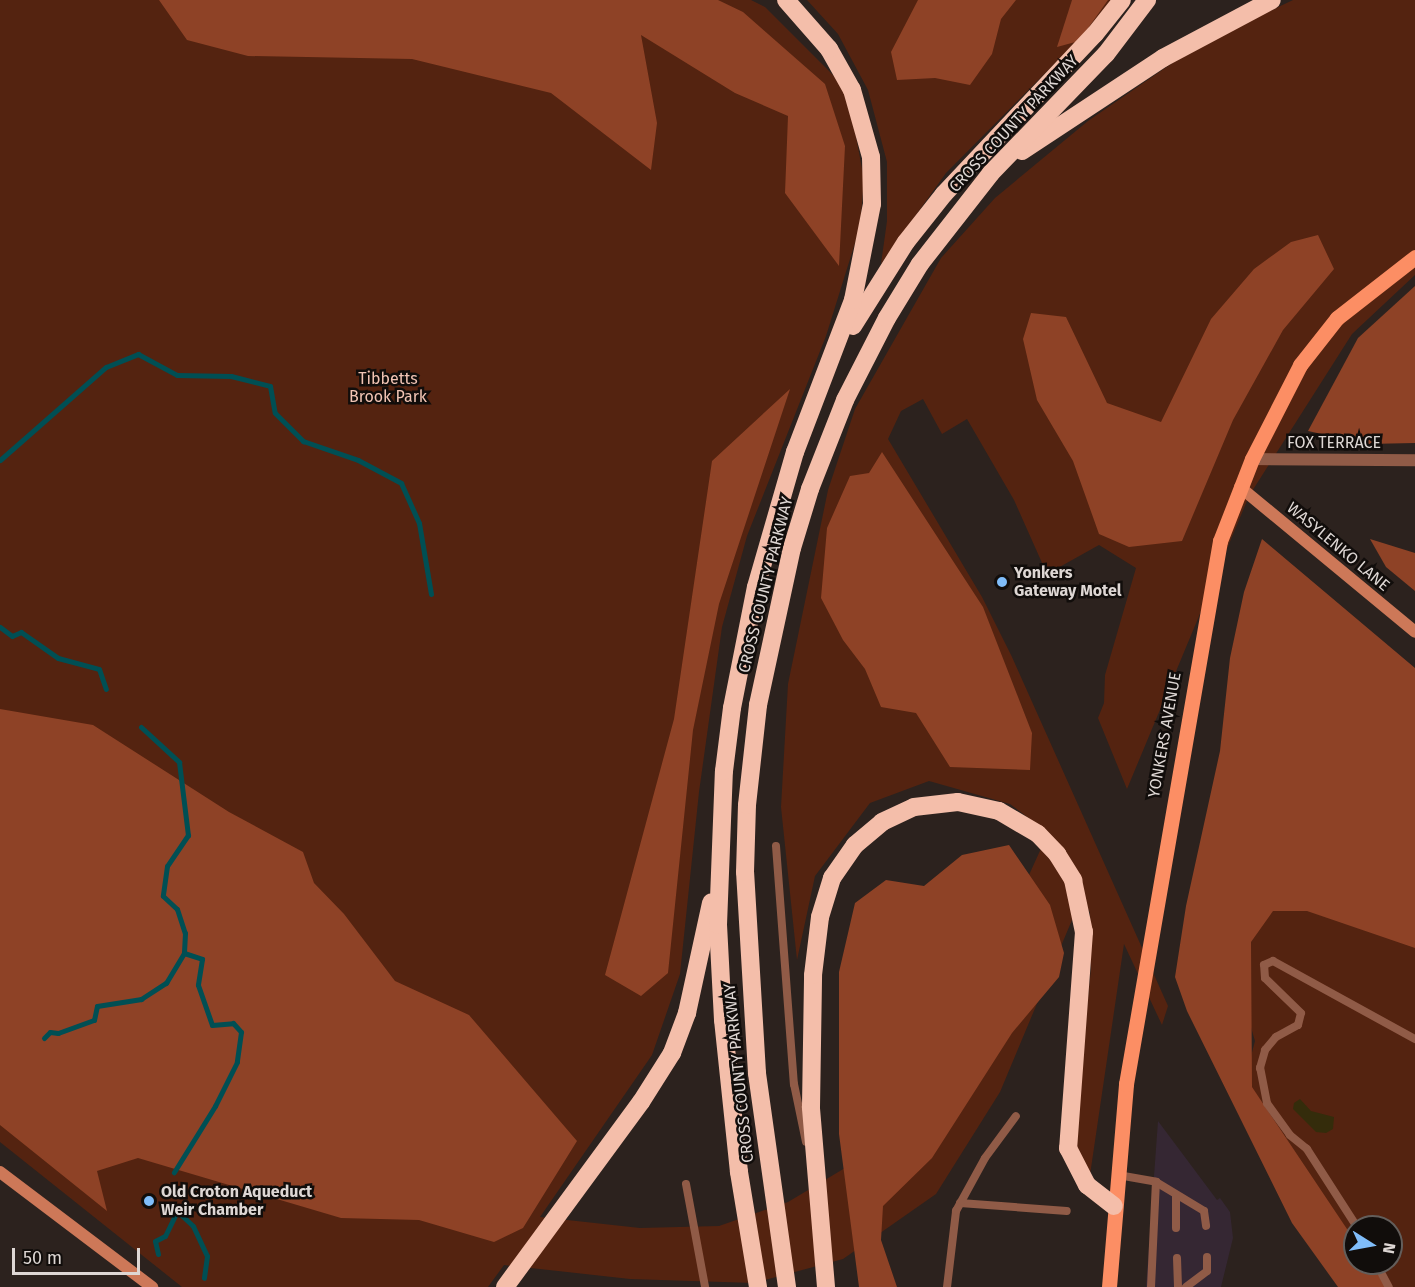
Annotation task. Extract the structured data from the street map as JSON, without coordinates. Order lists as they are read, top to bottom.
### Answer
{
  "streets": {
    "highway": ["CROSS COUNTY PARKWAY"],
    "main road": ["YONKERS AVENUE"],
    "street": ["FOX TERRACE", "WASYLENKO LANE"]
  },
  "crossings": [
    ["FOX TERRACE", "YONKERS AVENUE"],
    ["WASYLENKO LANE", "YONKERS AVENUE"]
  ],
  "parks": ["Tibbetts Brook Park"],
  "places": ["Yonkers Gateway Motel", "Old Croton Aqueduct Weir Chamber"],
  "scale_bar": "50 m",
  "north": "right"
}
